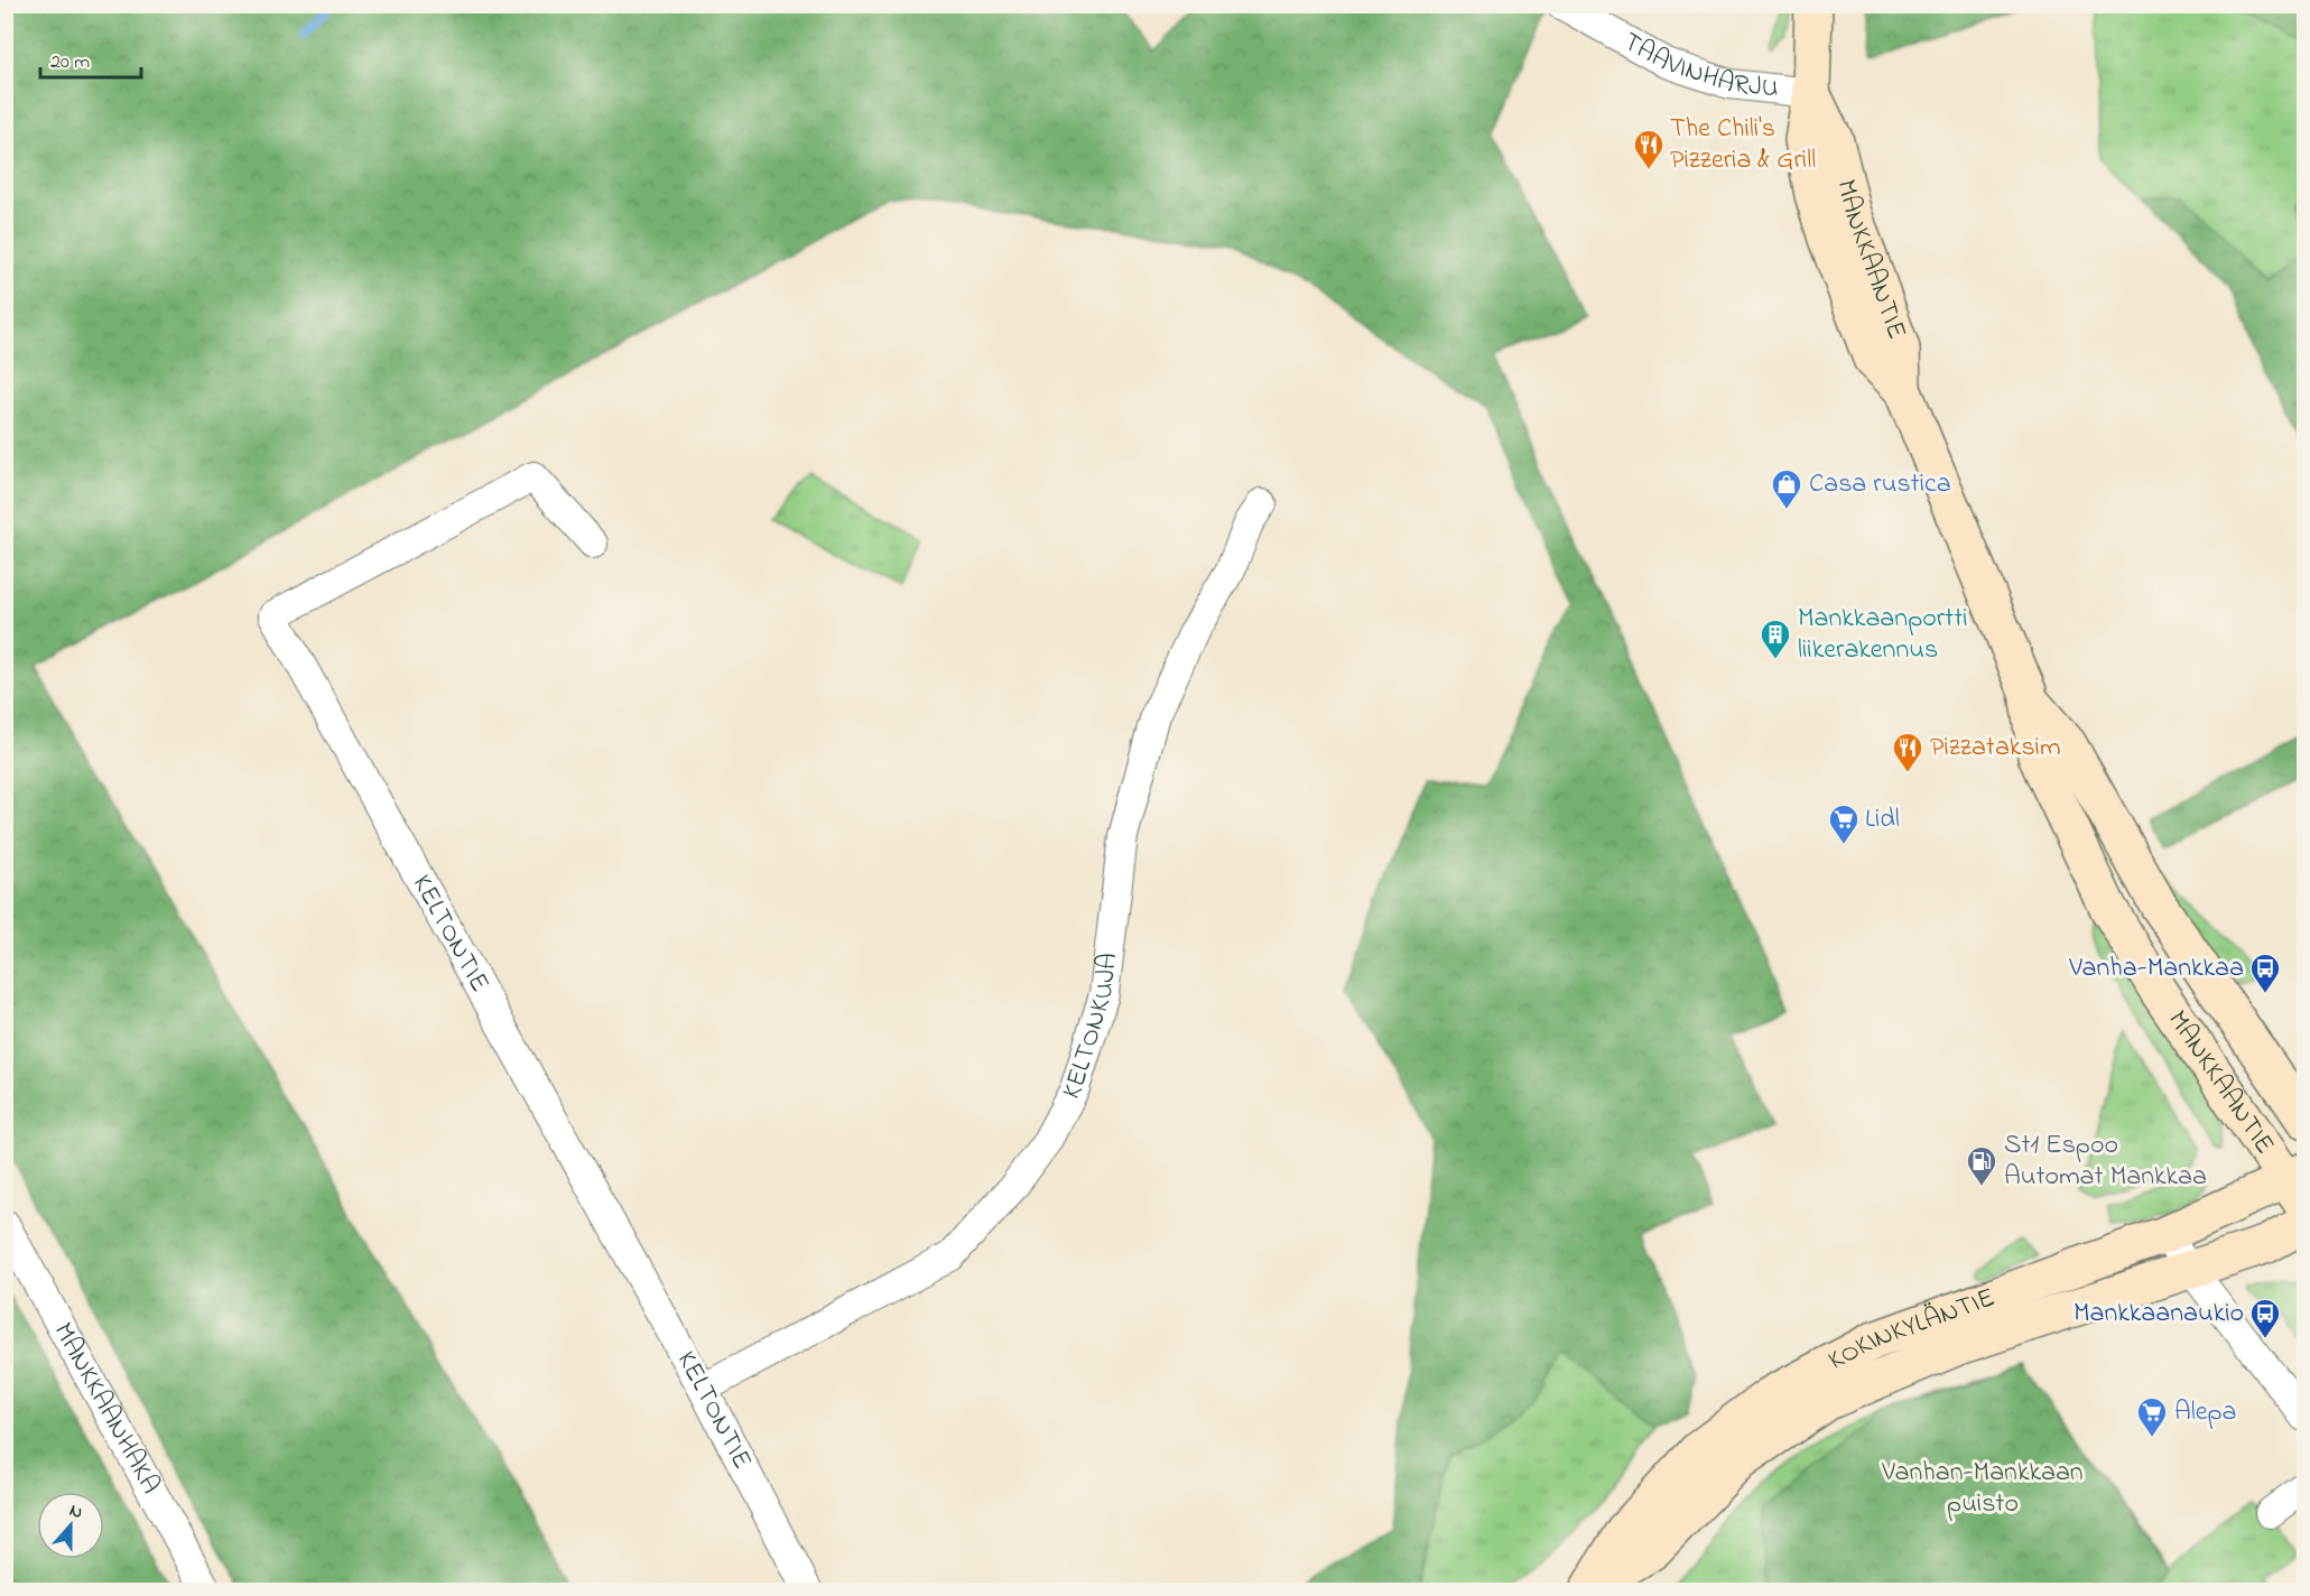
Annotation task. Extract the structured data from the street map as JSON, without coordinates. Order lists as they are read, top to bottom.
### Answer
{
  "streets": {
    "main road": ["MANKKAANTIE", "KOKINKYLÄNTIE"],
    "street": [
      "TAAVINHARJU",
      "KELTONTIE",
      "KELTONKUJA",
      "MANKKAANHAKA"
    ]
  },
  "crossings": [
    ["TAAVINHARJU", "MANKKAANTIE"],
    ["MANKKAANTIE", "KOKINKYLÄNTIE"],
    ["KELTONTIE", "KELTONKUJA"]
  ],
  "parks": ["Vanhan-Mankkaan puisto"],
  "places": {
    "restaurant": ["The Chili's Pizzeria & Grill", "Pizzataksim"],
    "shop": ["Casa rustica"],
    "building": ["Mankkaanportti liikerakennus"],
    "supermarket": ["Lidl", "Alepa"],
    "bus stop": ["Vanha-Mankkaa", "Mankkaanaukio"],
    "fuel station": ["St1 Espoo Automat Mankkaa"]
  },
  "scale_bar": "20 m",
  "north": "top"
}
